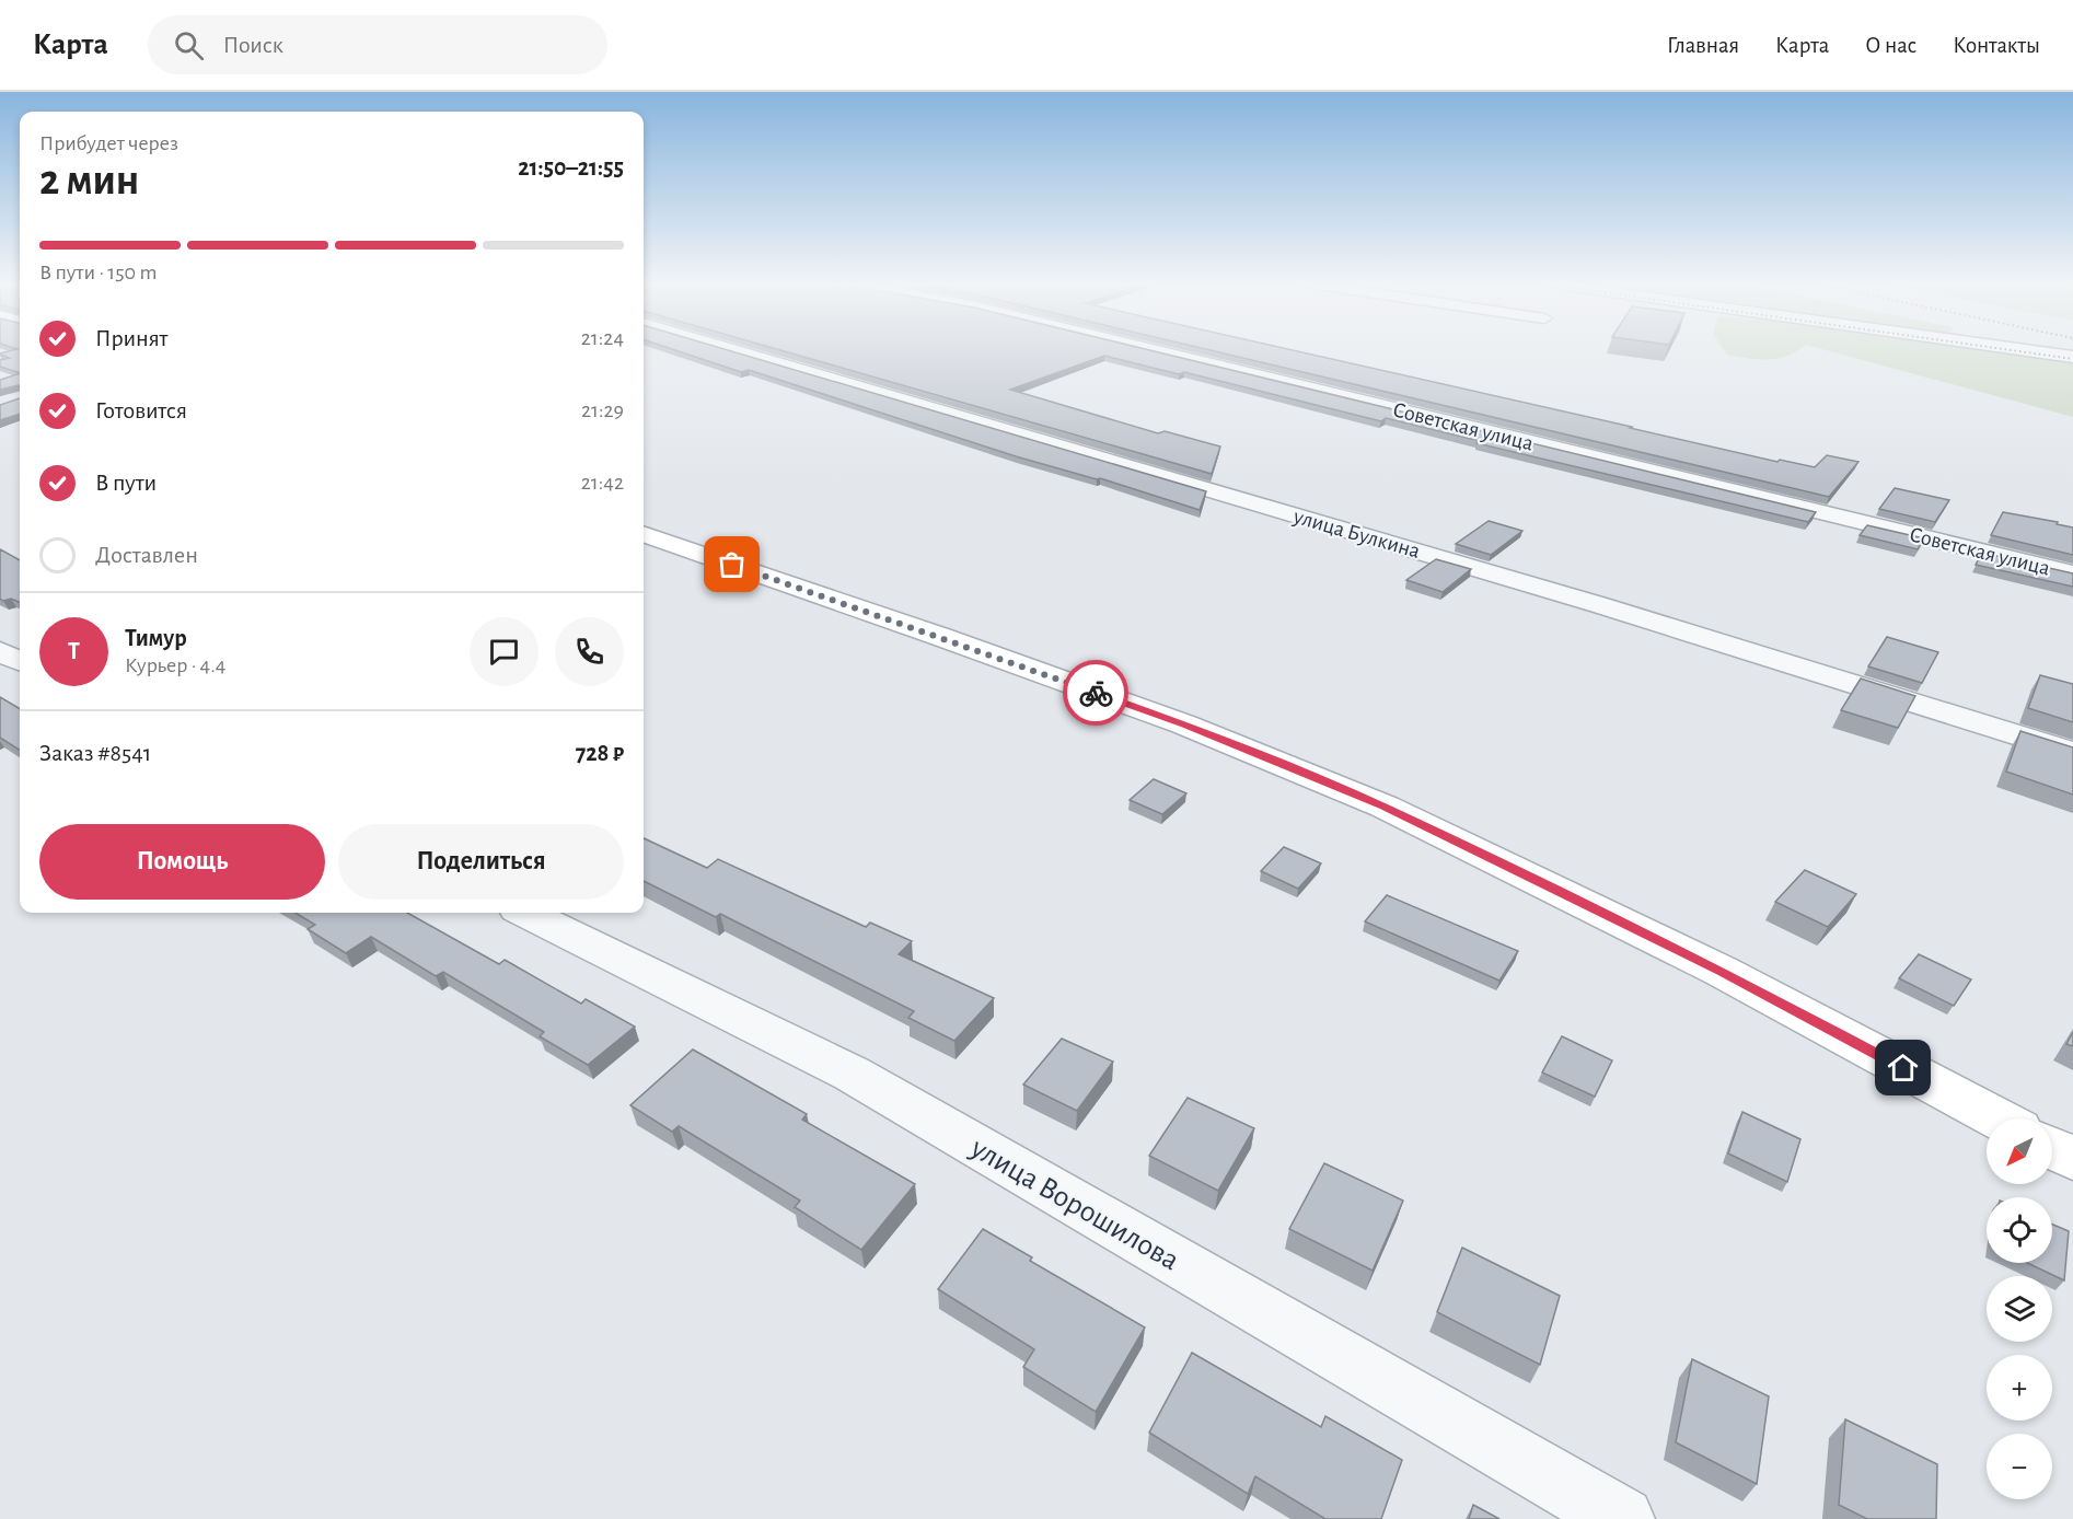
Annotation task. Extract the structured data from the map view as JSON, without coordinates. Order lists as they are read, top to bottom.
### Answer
{
  "streets": {
    "street": ["Советская улица", "улица Булкина", "улица Ворошилова"]
  },
  "north": "bottom left",
  "page": {
    "header": "Карта",
    "search": "Поиск",
    "nav": [
      "Главная",
      "Карта",
      "О нас",
      "Контакты"
    ],
    "heading": ["2 мин", "Прибудет через", "21:50–21:55"],
    "panel": [
      "Тимур",
      "Курьер · 4.4",
      "Заказ #8541",
      "728 ₽"
    ],
    "bar": "В пути · 150 m",
    "list": [
      ["Принят", "21:24"],
      ["Готовится", "21:29"],
      ["В пути", "21:42"],
      "Доставлен"
    ],
    "round": "Т",
    "buttons": ["Помощь", "Поделиться"],
    "map_buttons": ["+", "−"]
  }
}
